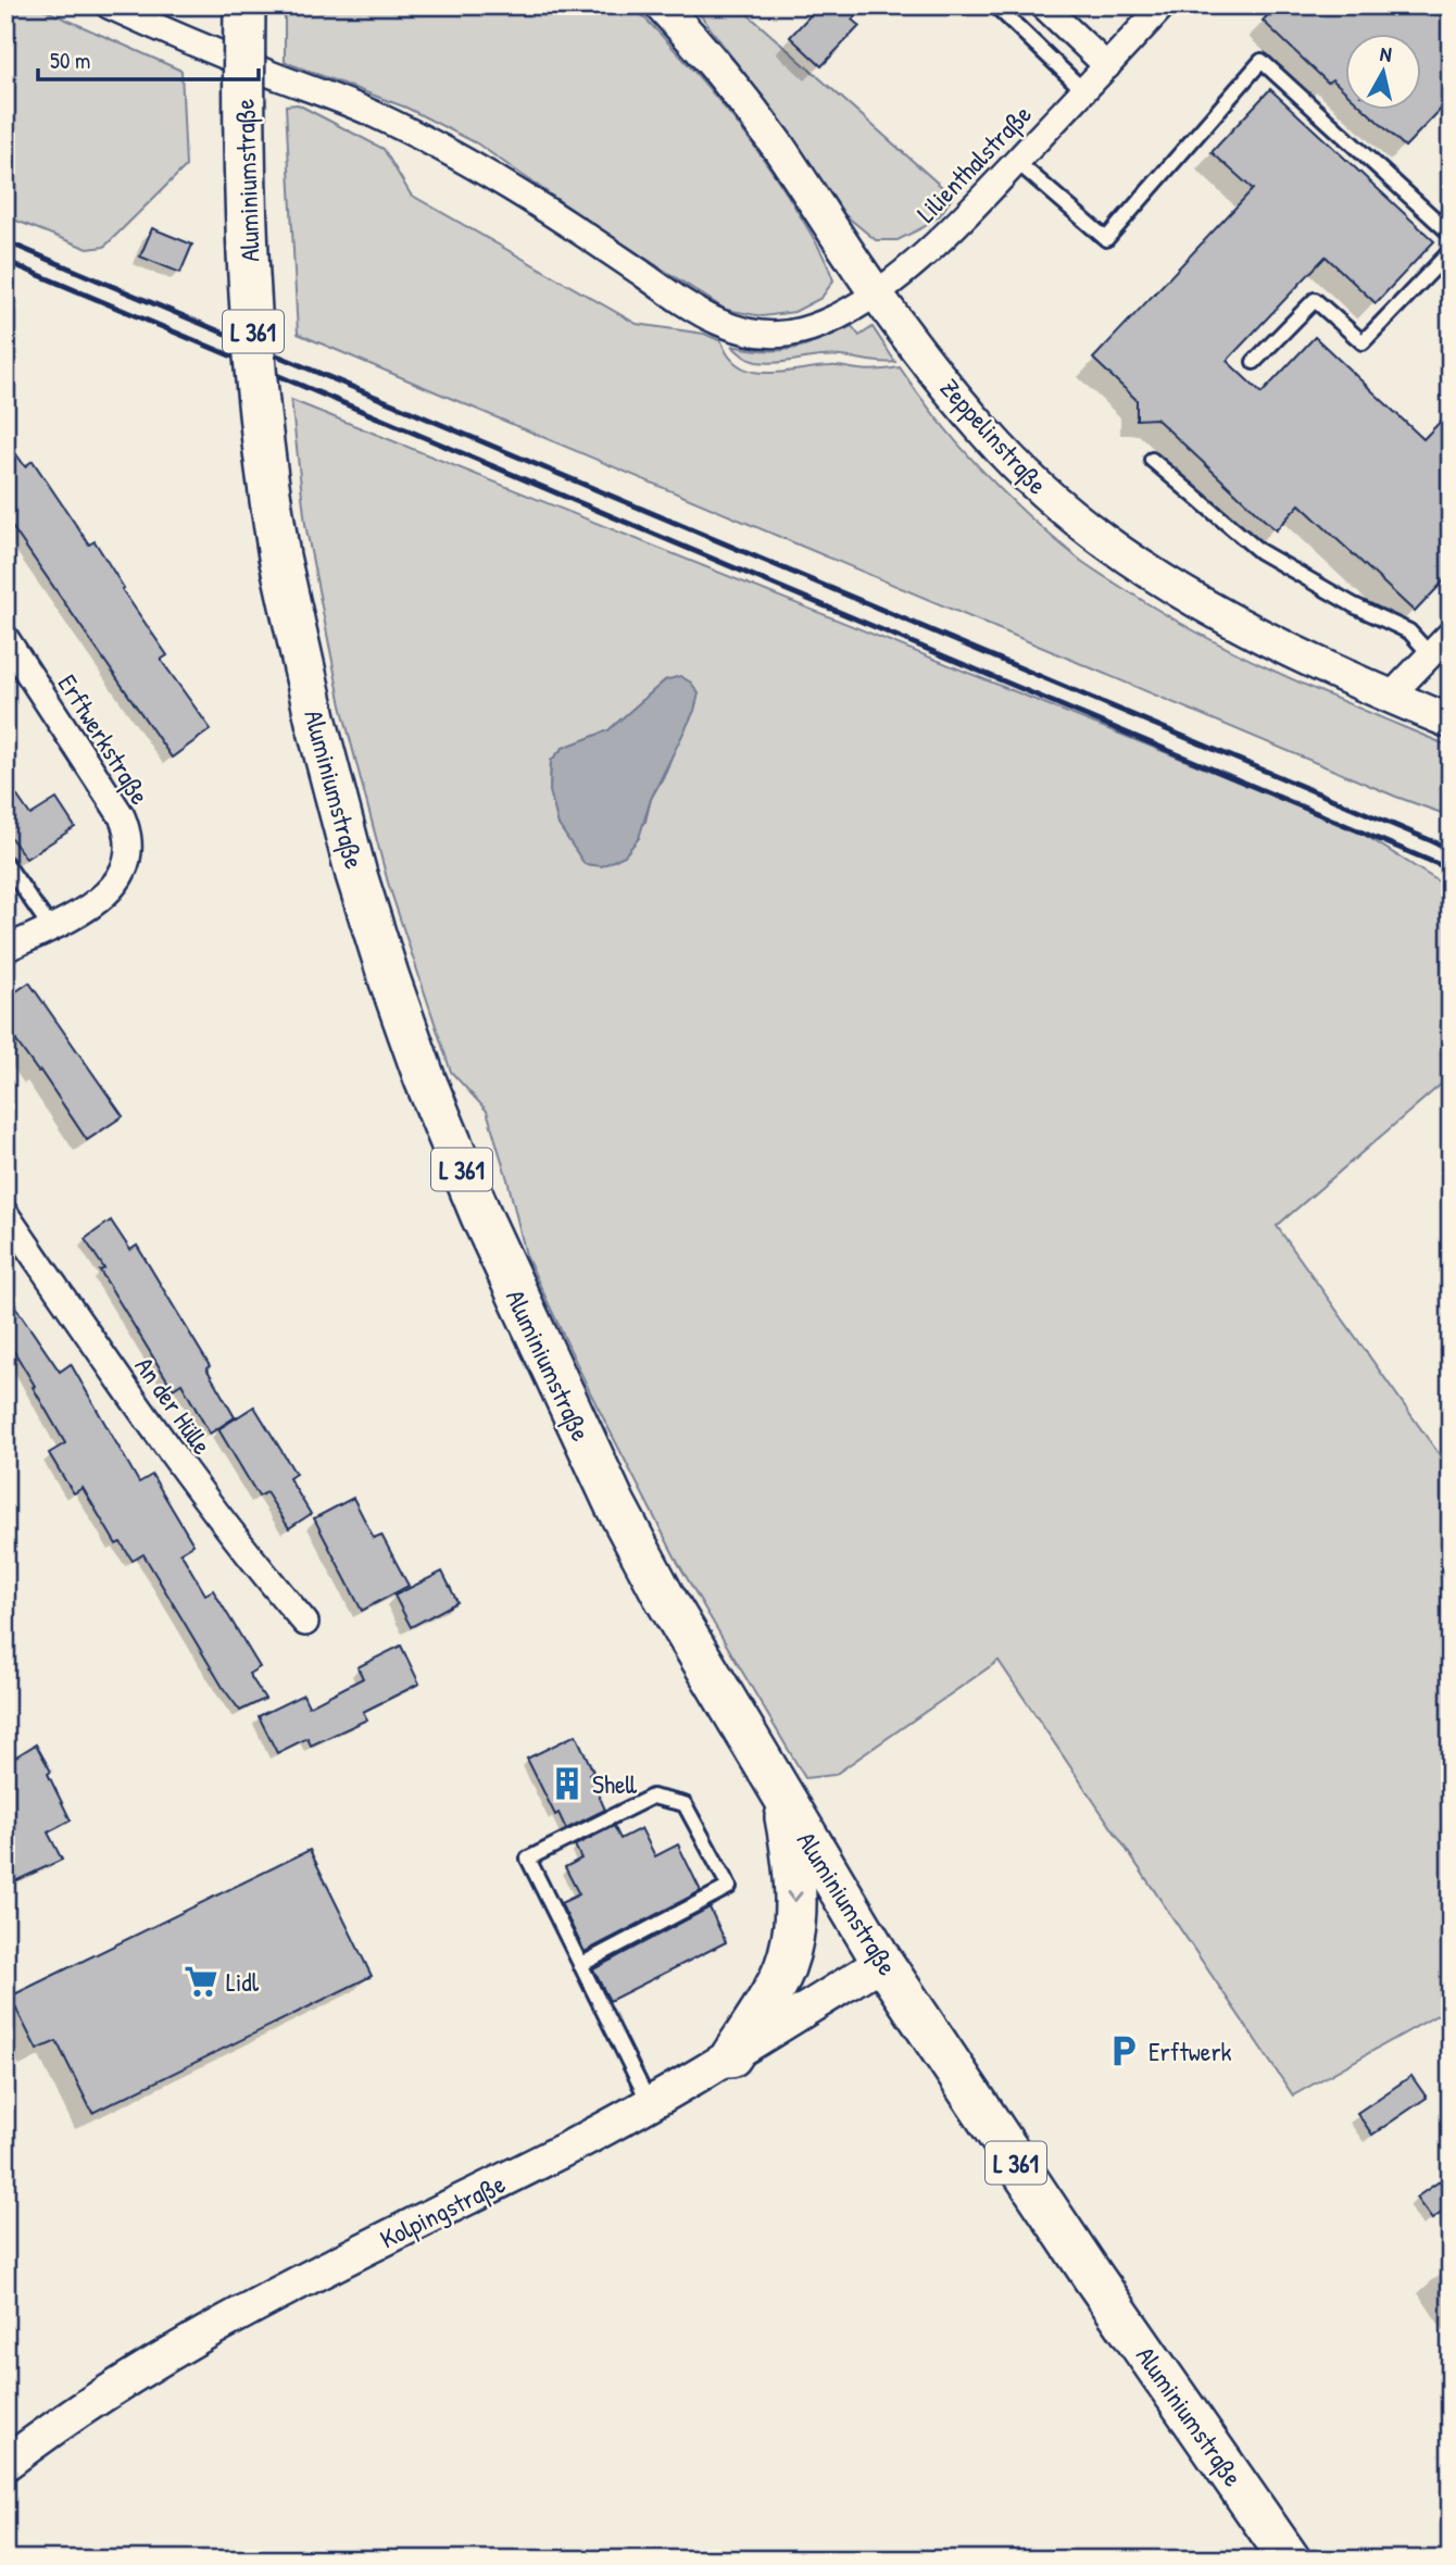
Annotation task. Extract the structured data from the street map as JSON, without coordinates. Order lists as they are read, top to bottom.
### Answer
{
  "streets": {
    "main road": ["Aluminiumstraße", "L 361"],
    "street": [
      "Lilienthalstraße",
      "Zeppelinstraße",
      "Erftwerkstraße",
      "An der Hülle",
      "Kolpingstraße"
    ]
  },
  "crossings": [
    ["Lilienthalstraße", "Zeppelinstraße"],
    ["Aluminiumstraße", "Kolpingstraße"]
  ],
  "places": {
    "building": ["Shell"],
    "supermarket": ["Lidl"],
    "parking": ["Erftwerk"]
  },
  "scale_bar": "50 m",
  "north": "top"
}
